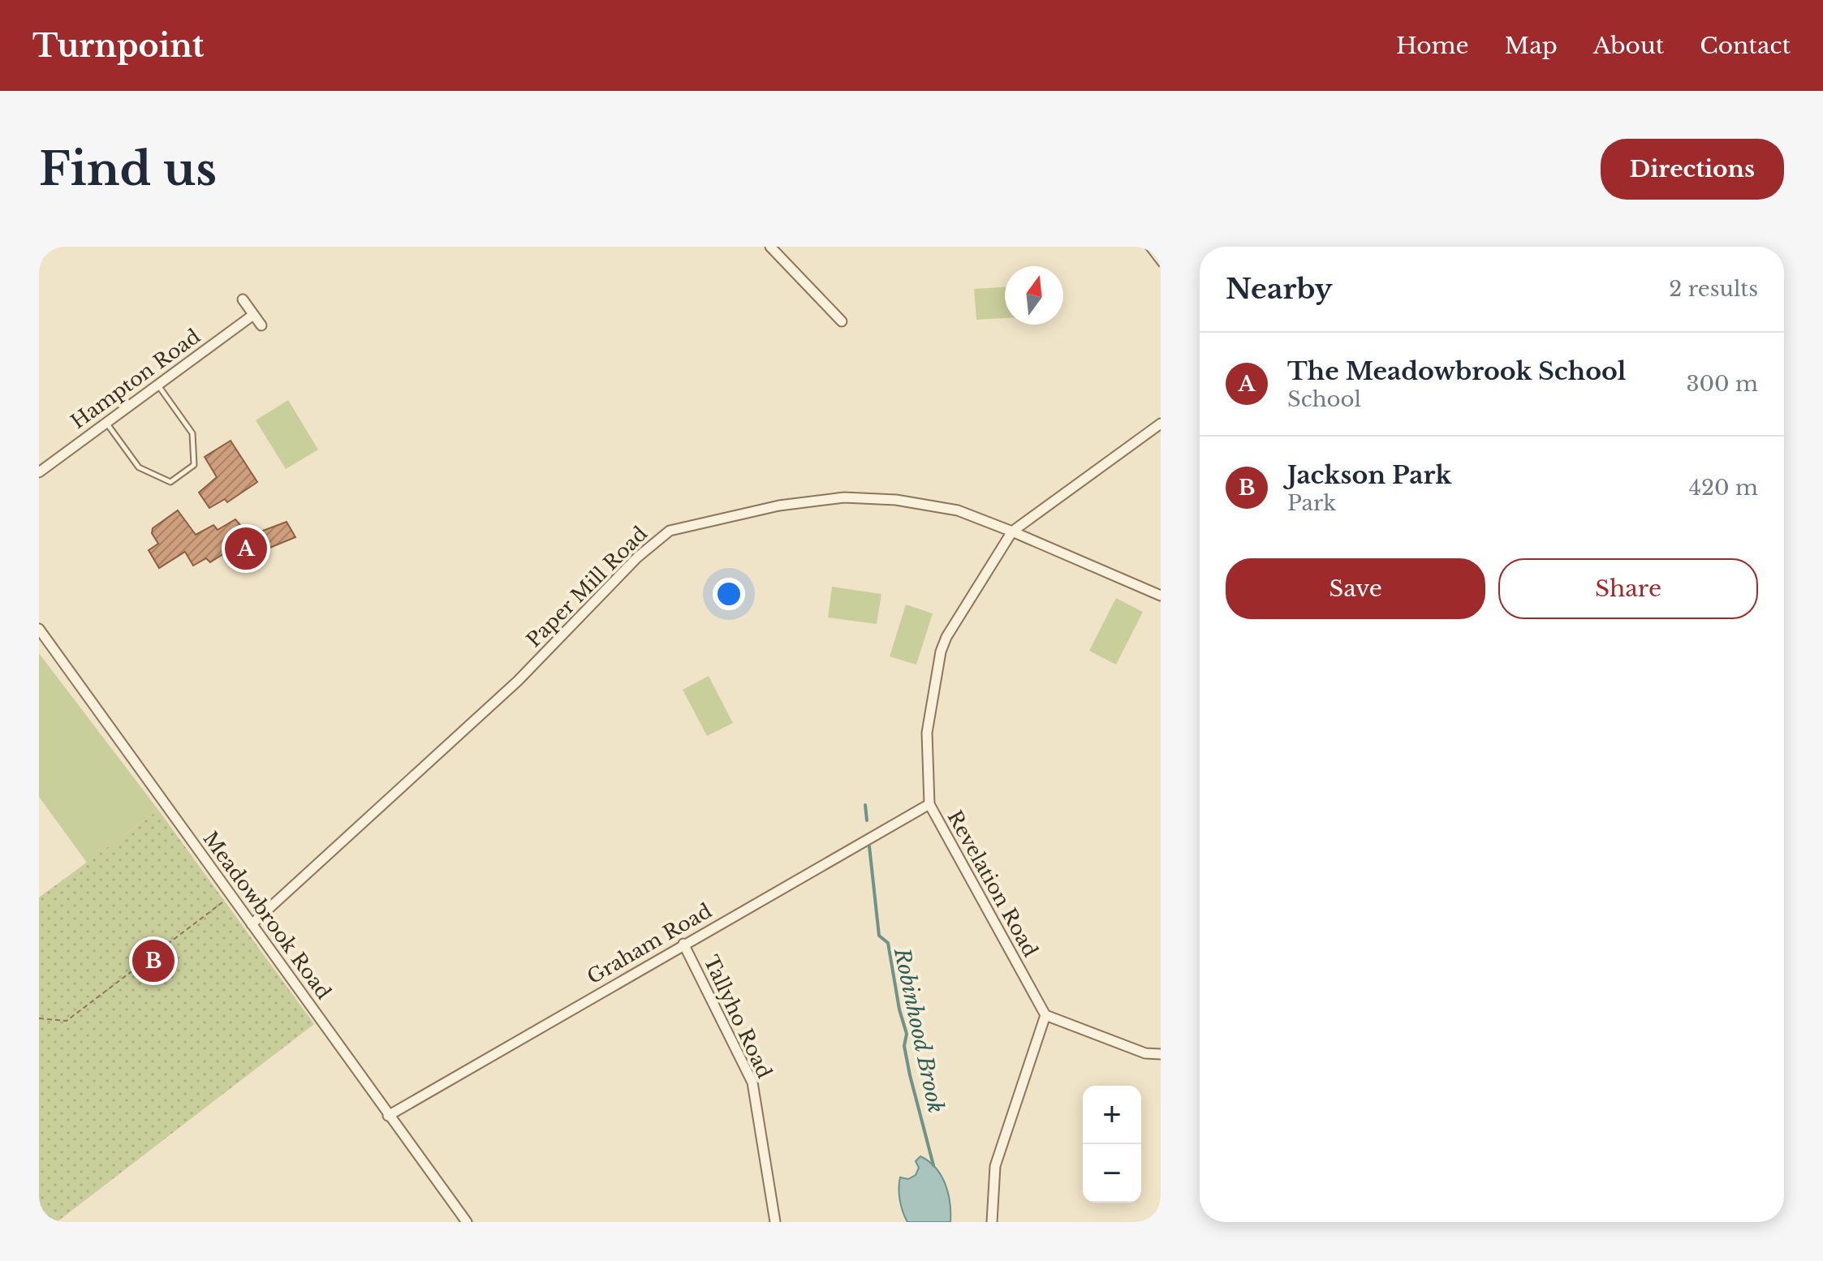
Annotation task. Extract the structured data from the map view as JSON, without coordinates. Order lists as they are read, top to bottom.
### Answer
{
  "streets": {
    "street": [
      "Hampton Road",
      "Paper Mill Road",
      "Revelation Road",
      "Meadowbrook Road",
      "Graham Road",
      "Tallyho Road"
    ]
  },
  "crossings": [
    ["Paper Mill Road", "Revelation Road"],
    ["Paper Mill Road", "Meadowbrook Road"],
    ["Revelation Road", "Graham Road"],
    ["Meadowbrook Road", "Graham Road"],
    ["Graham Road", "Tallyho Road"]
  ],
  "water": ["Robinhood Brook"],
  "north": "top",
  "page": {
    "header": "Turnpoint",
    "nav": [
      "Home",
      "Map",
      "About",
      "Contact"
    ],
    "buttons": [
      "Directions",
      ["Save", "Share"]
    ],
    "title": "Find us",
    "heading": ["Nearby", "2 results"],
    "list": [
      {
        "mark": "A",
        "name": "The Meadowbrook School",
        "note": "School",
        "value": "300 m"
      },
      {
        "mark": "B",
        "name": "Jackson Park",
        "note": "Park",
        "value": "420 m"
      }
    ],
    "pins": ["A", "B"],
    "map_buttons": ["+", "−"]
  }
}
